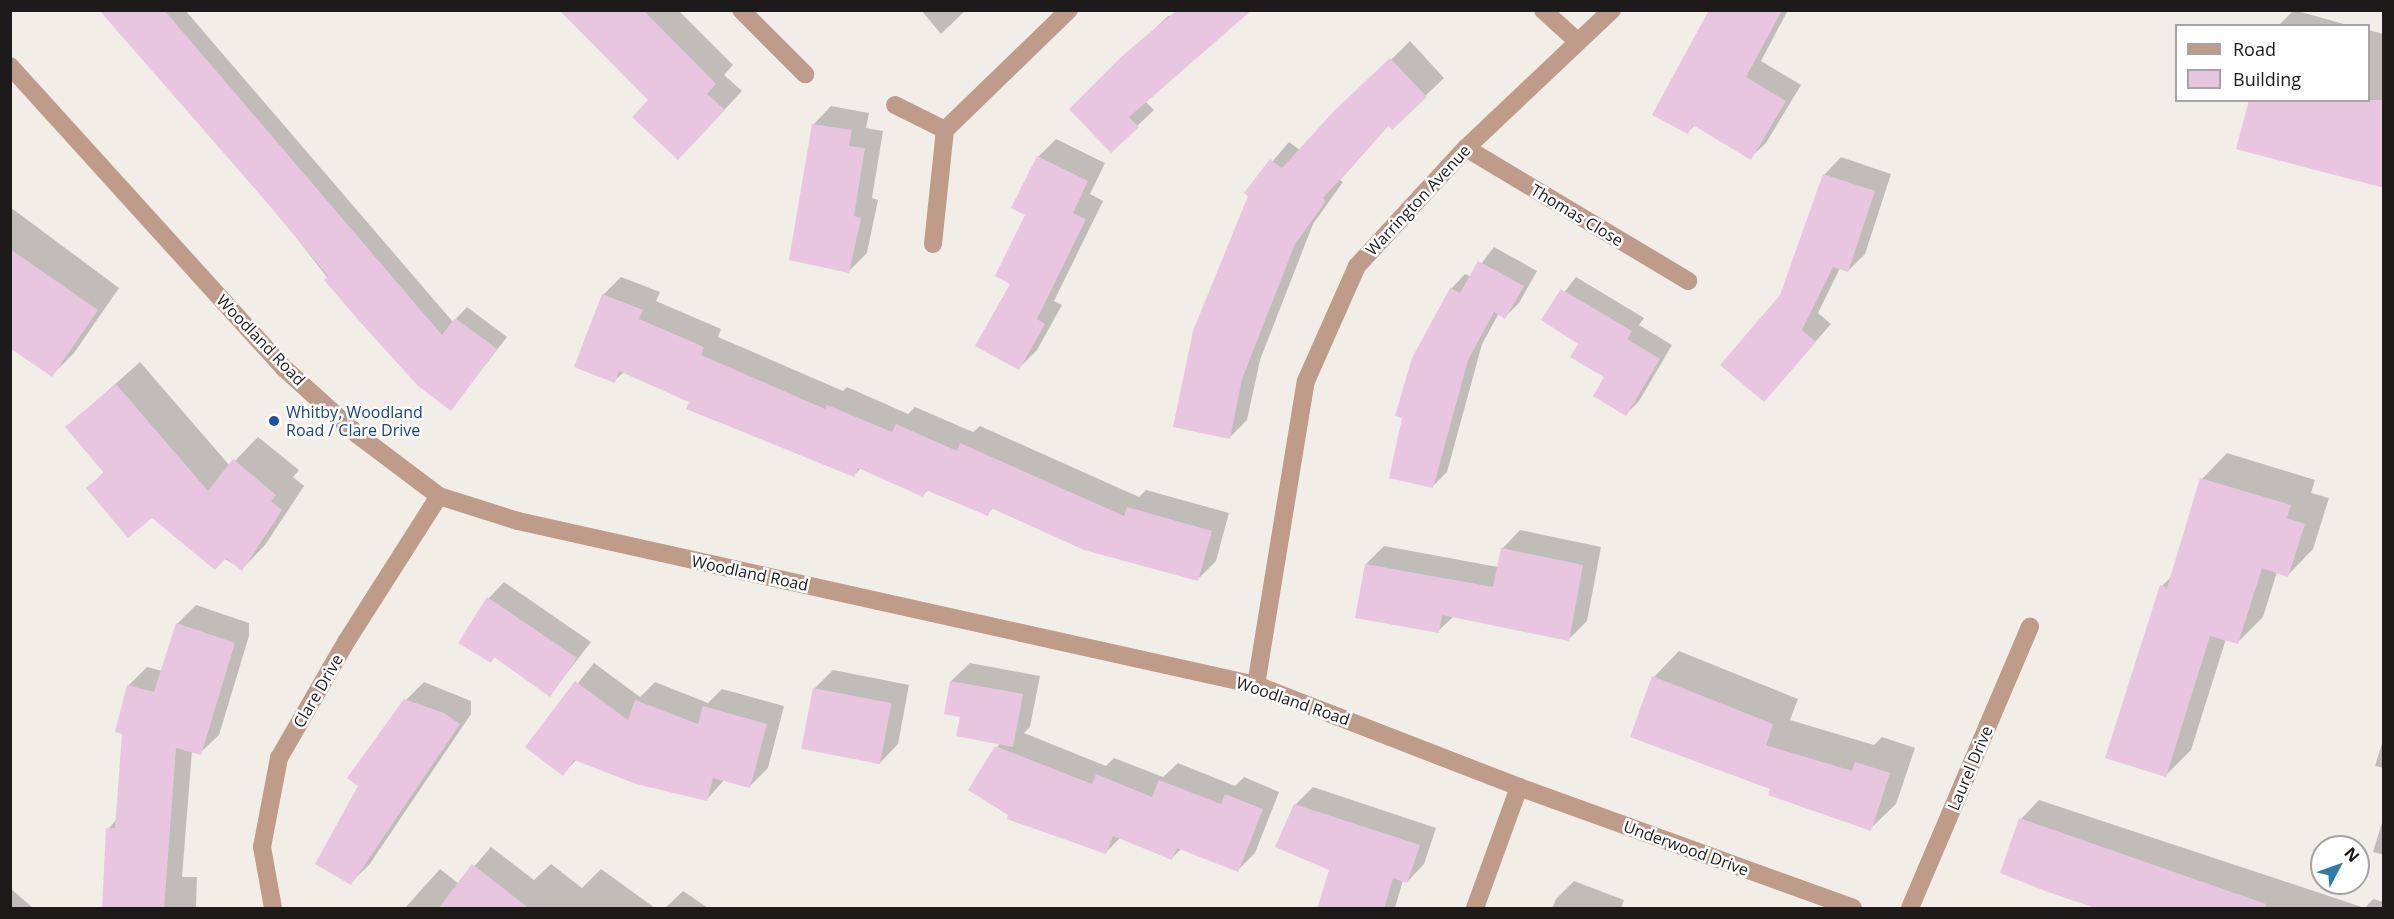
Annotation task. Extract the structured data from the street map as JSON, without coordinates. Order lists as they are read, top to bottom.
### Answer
{
  "streets": {
    "street": [
      "Warrington Avenue",
      "Thomas Close",
      "Woodland Road",
      "Clare Drive",
      "Laurel Drive",
      "Underwood Drive"
    ]
  },
  "crossings": [
    ["Warrington Avenue", "Thomas Close"],
    ["Warrington Avenue", "Woodland Road"],
    ["Woodland Road", "Clare Drive"],
    ["Woodland Road", "Underwood Drive"]
  ],
  "places": ["Whitby, Woodland Road / Clare Drive"],
  "legend": ["Road", "Building"],
  "north": "top right"
}
